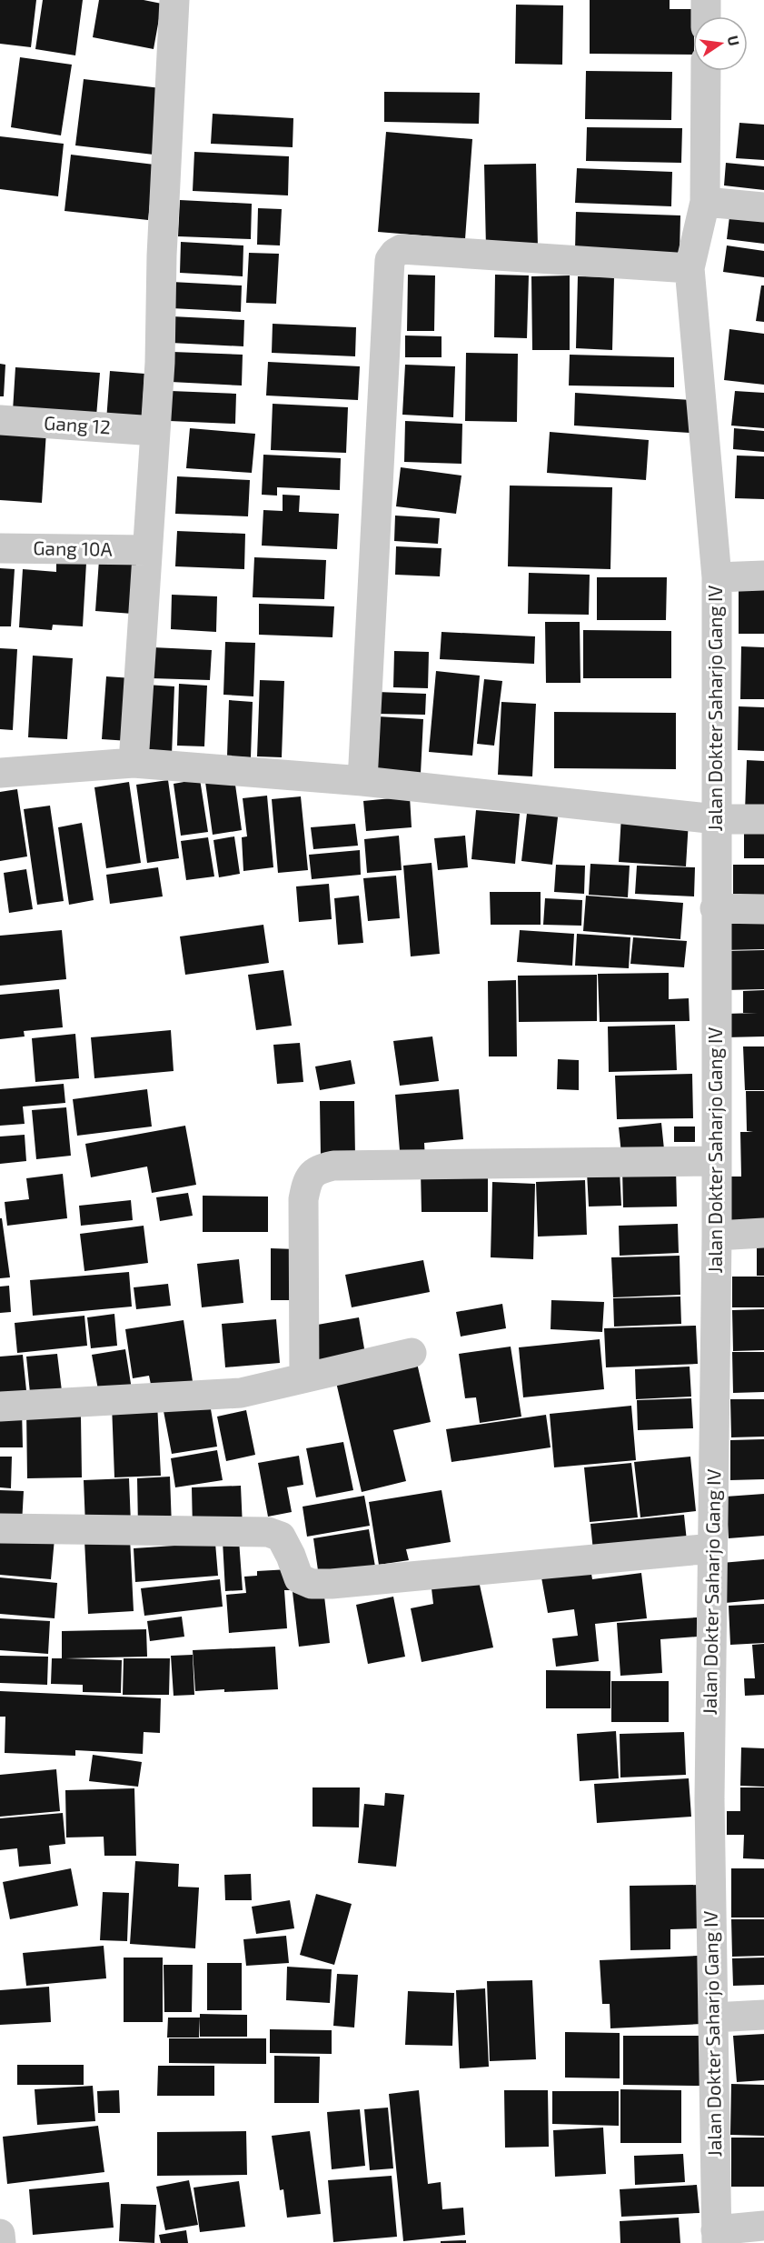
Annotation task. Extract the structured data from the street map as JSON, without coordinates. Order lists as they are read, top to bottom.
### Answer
{
  "streets": {
    "street": ["Gang 12", "Gang 10A", "Jalan Dokter Saharjo Gang IV"]
  },
  "north": "right"
}
